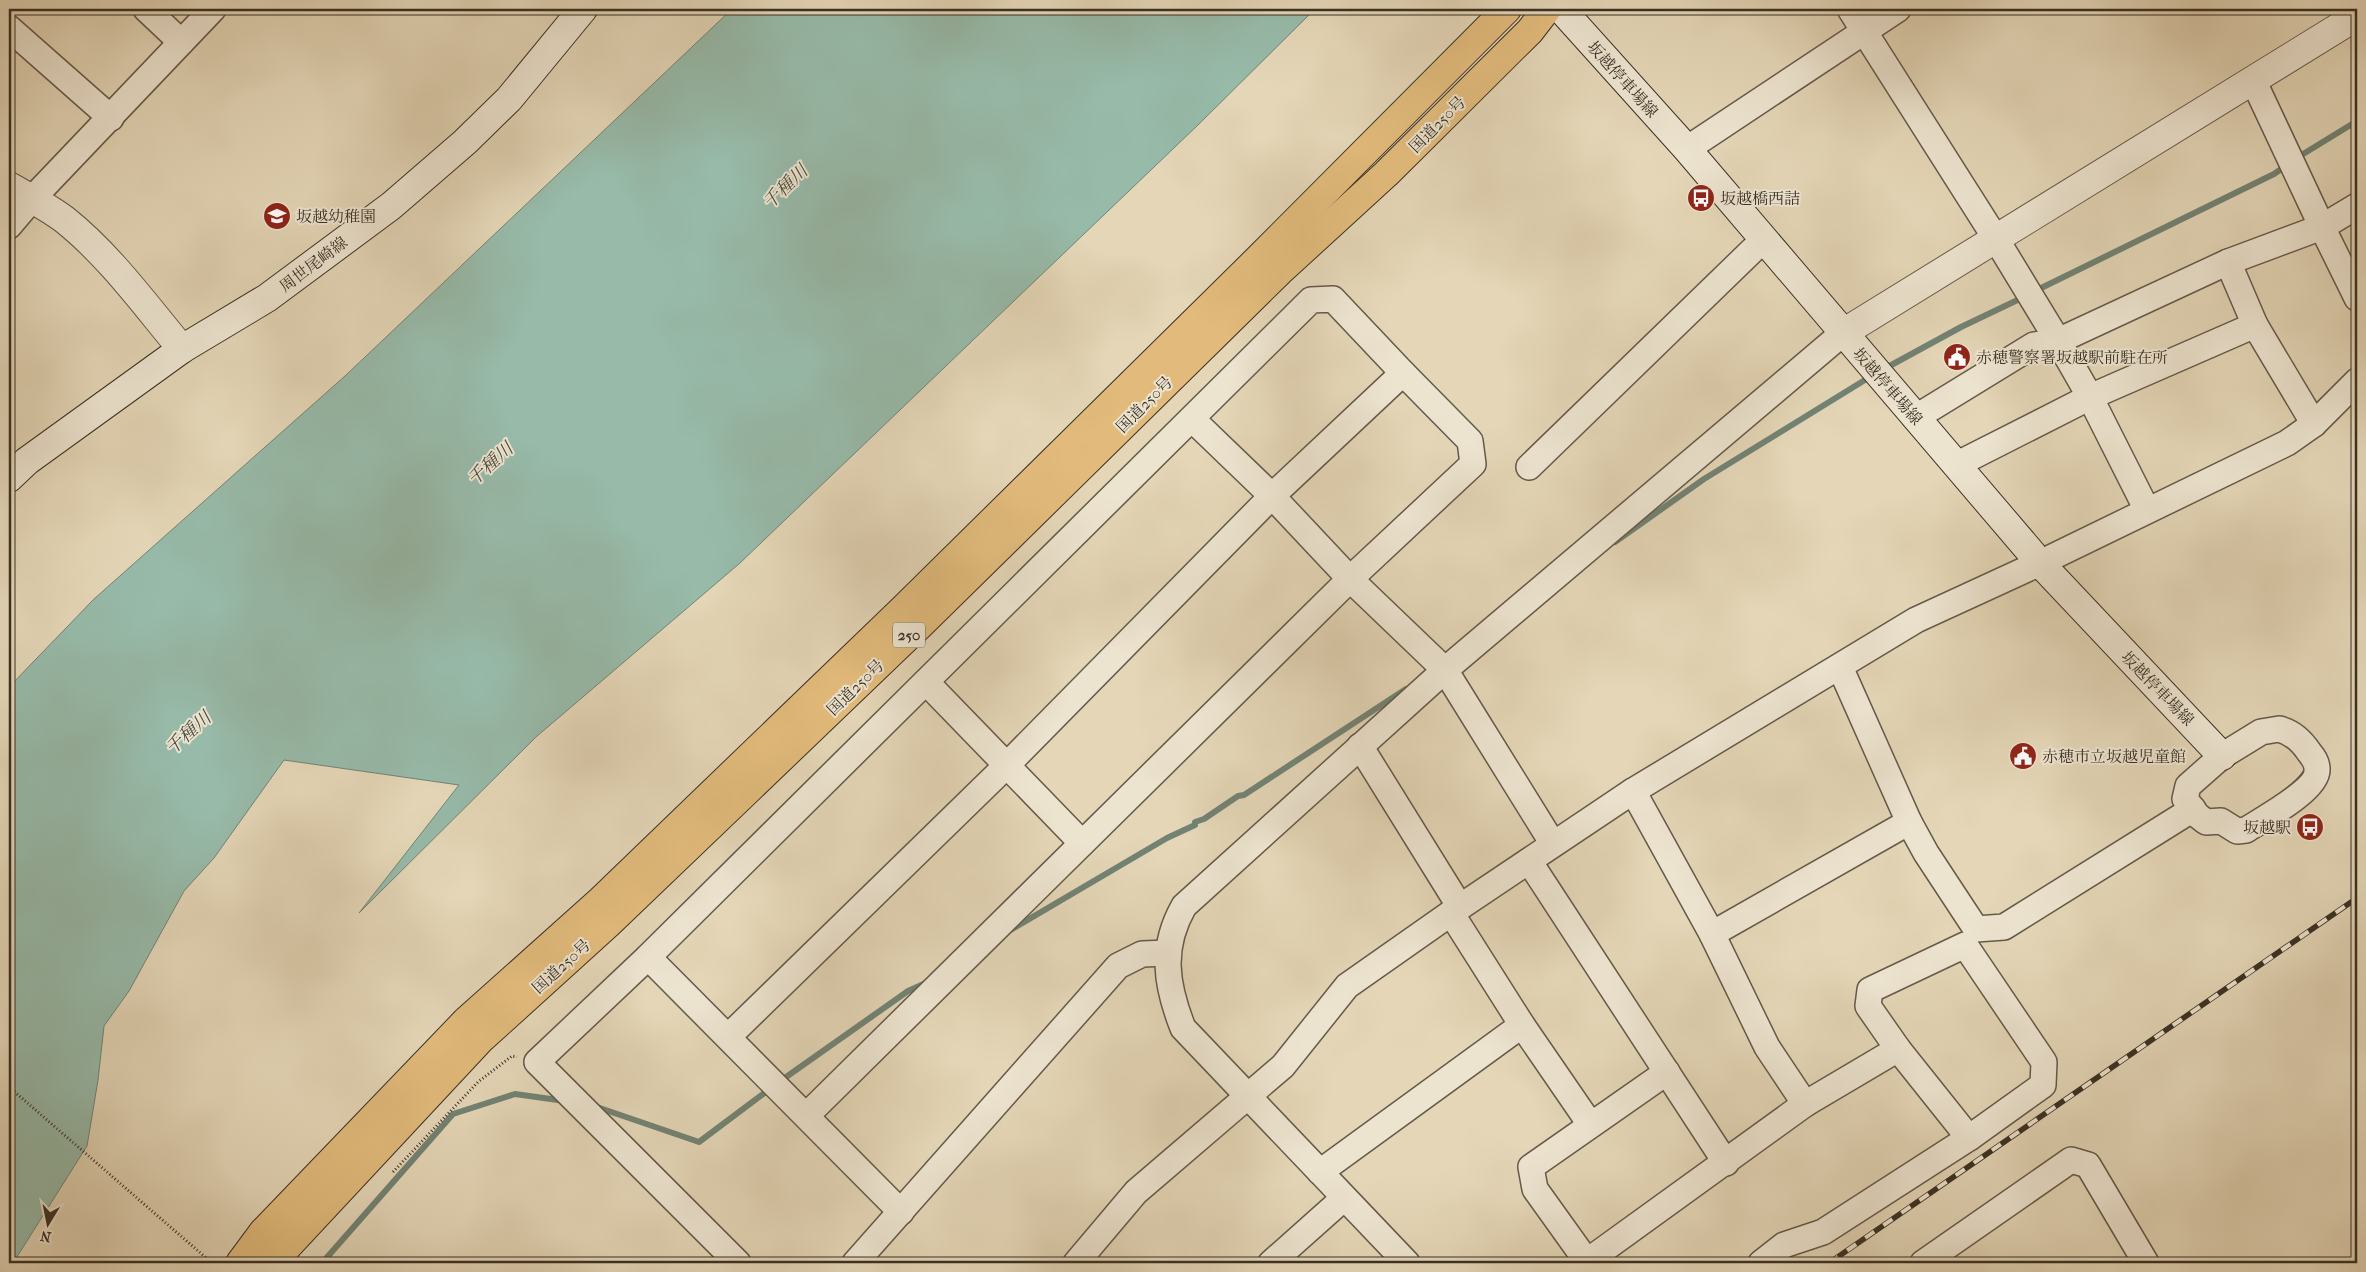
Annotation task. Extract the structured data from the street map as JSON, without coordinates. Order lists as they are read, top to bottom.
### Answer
{
  "streets": {
    "highway": ["国道250号", "250"],
    "main road": ["坂越停車場線", "周世尾崎線"]
  },
  "water": ["千種川"],
  "places": {
    "bus stop": ["坂越橋西詰", "坂越駅"],
    "school or university": ["坂越幼稚園"],
    "public building": ["赤穂警察署坂越駅前駐在所", "赤穂市立坂越児童館"]
  },
  "north": "bottom"
}
